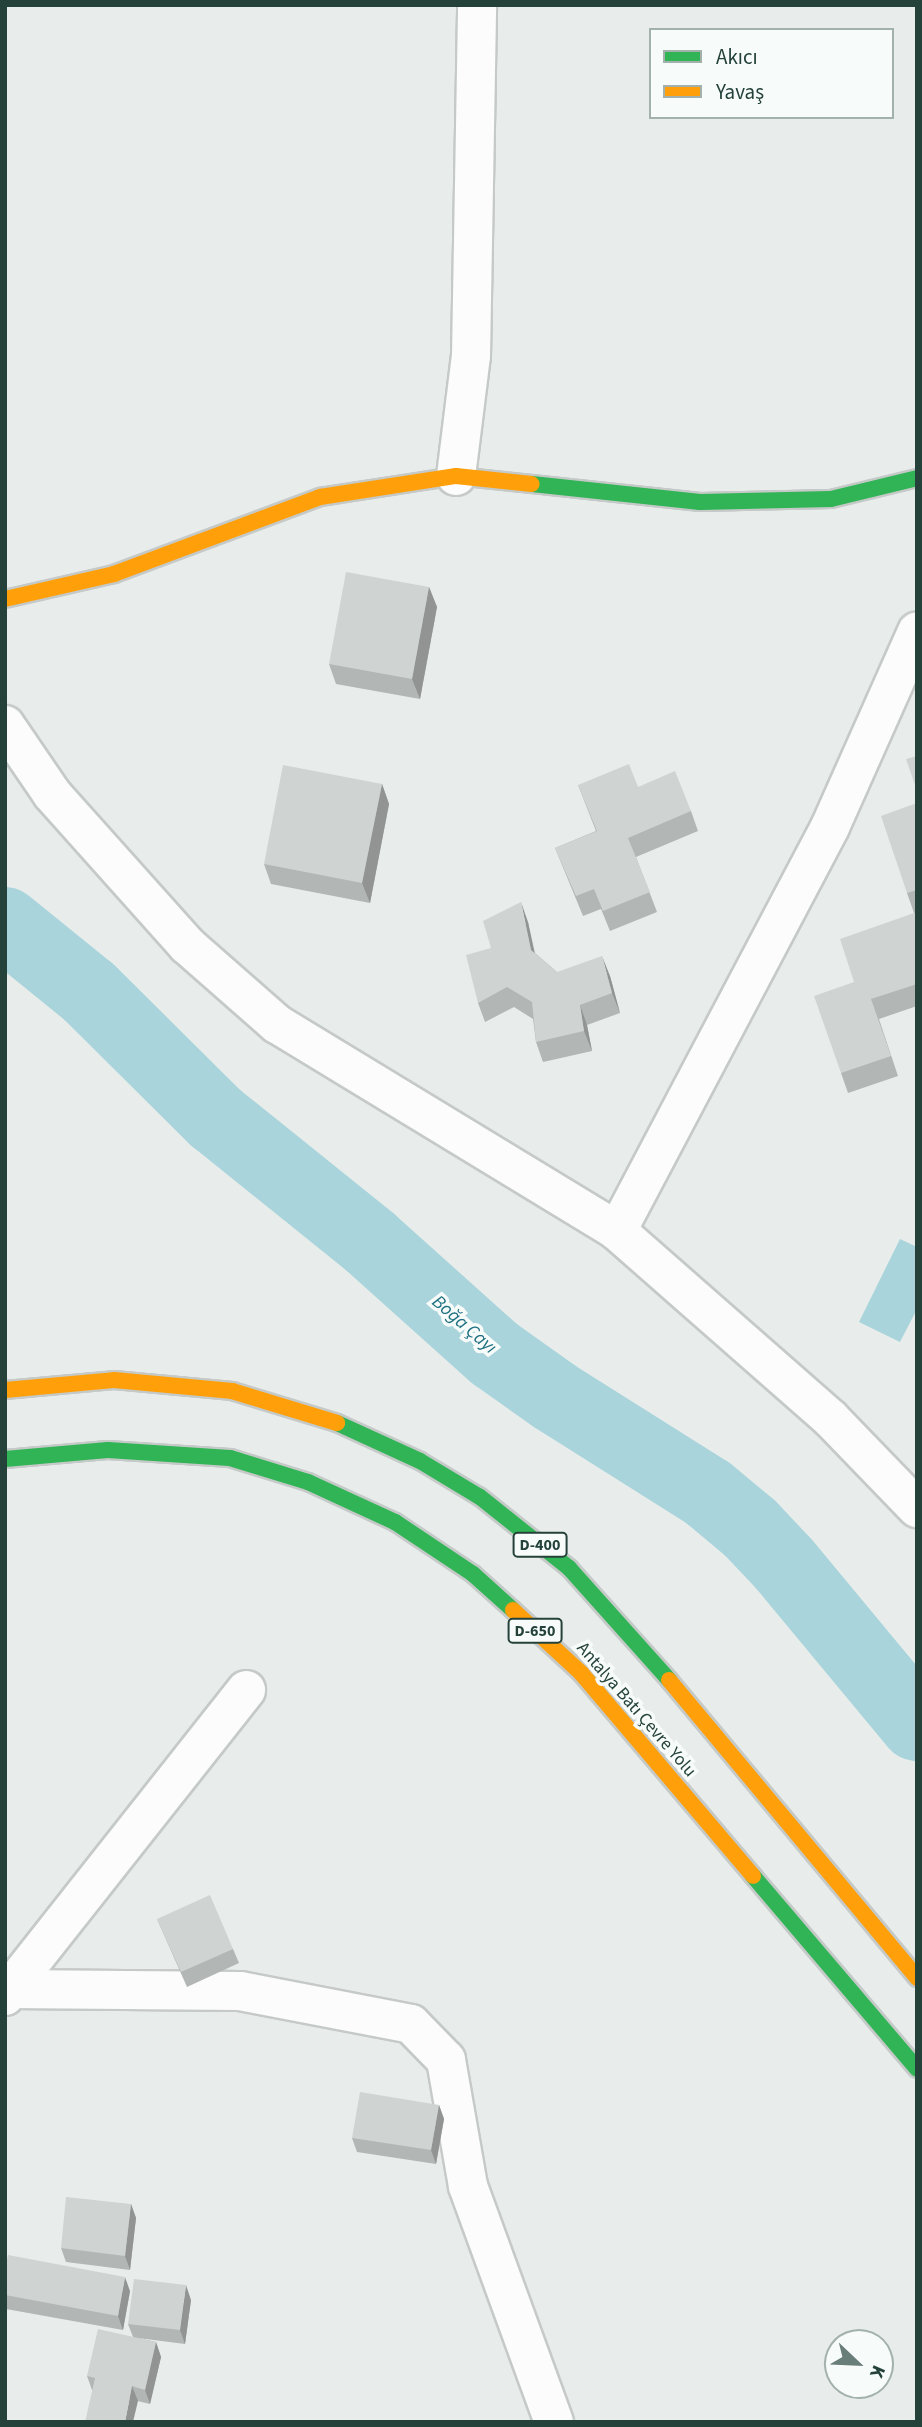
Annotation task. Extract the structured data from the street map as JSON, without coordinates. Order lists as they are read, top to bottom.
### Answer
{
  "streets": {
    "main road": ["D-400", "D-650", "Antalya Batı Çevre Yolu"]
  },
  "water": ["Boğa Çayı"],
  "legend": ["Akıcı", "Yavaş"],
  "north": "bottom right"
}
